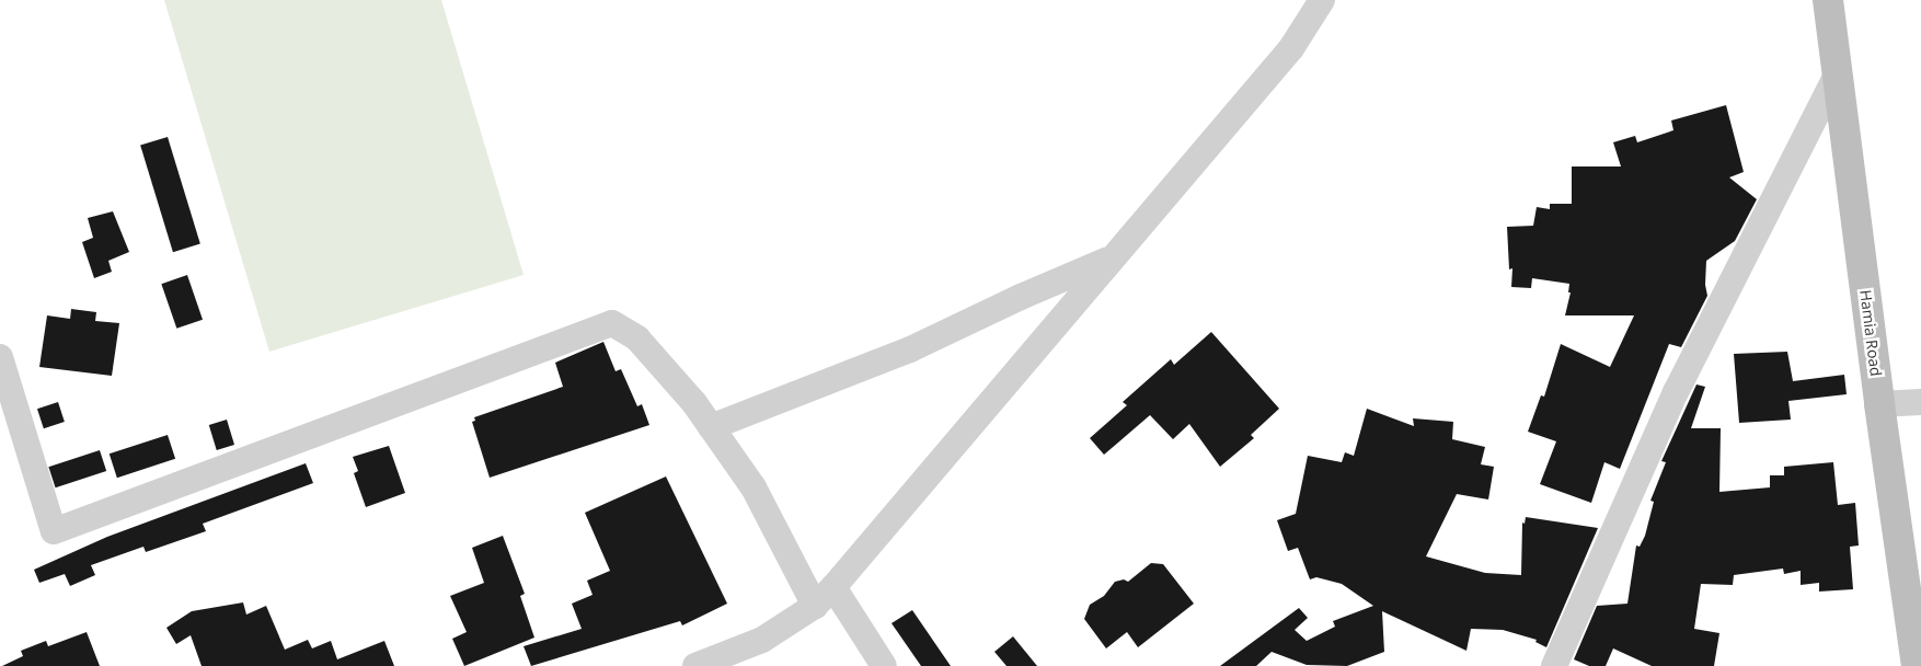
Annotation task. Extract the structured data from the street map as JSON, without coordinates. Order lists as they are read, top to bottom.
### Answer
{
  "streets": {
    "street": ["Hamia Road"]
  }
}
